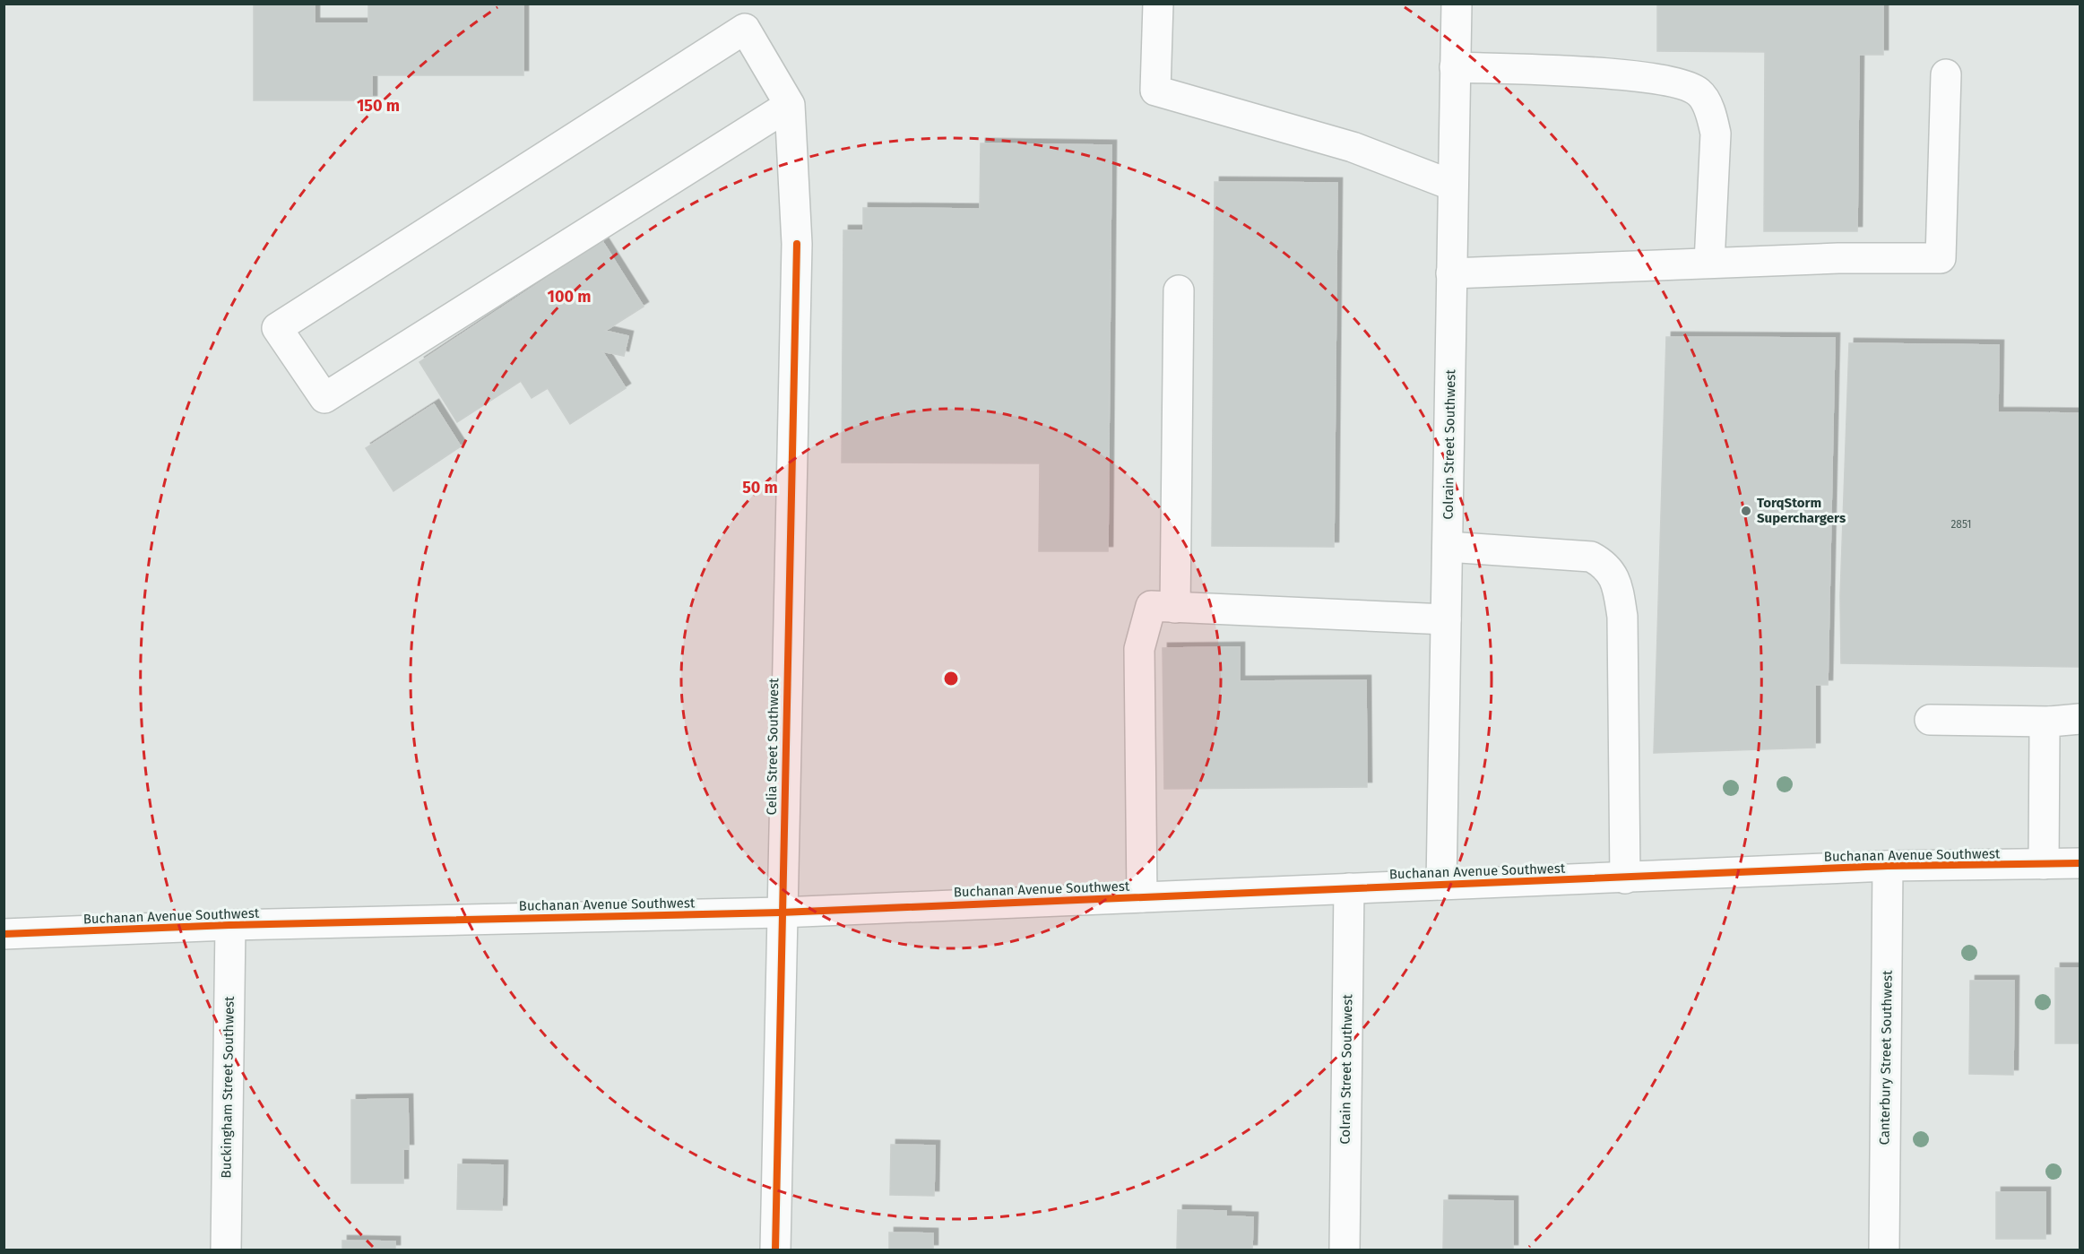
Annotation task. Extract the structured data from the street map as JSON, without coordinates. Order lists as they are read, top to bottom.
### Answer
{
  "streets": {
    "street": [
      "Colrain Street Southwest",
      "Celia Street Southwest",
      "Buchanan Avenue Southwest",
      "Canterbury Street Southwest",
      "Buckingham Street Southwest"
    ]
  },
  "crossings": [
    ["Colrain Street Southwest", "Buchanan Avenue Southwest"],
    ["Celia Street Southwest", "Buchanan Avenue Southwest"],
    ["Buchanan Avenue Southwest", "Canterbury Street Southwest"],
    ["Buchanan Avenue Southwest", "Buckingham Street Southwest"]
  ],
  "places": ["TorqStorm Superchargers"],
  "house_numbers": ["2851"],
  "rings": ["150 m", "100 m", "50 m"]
}
